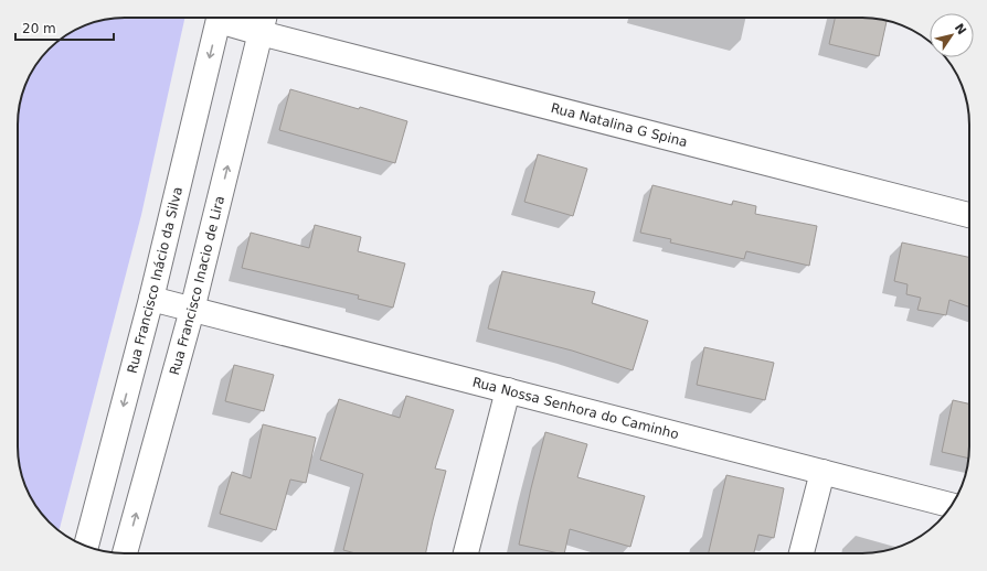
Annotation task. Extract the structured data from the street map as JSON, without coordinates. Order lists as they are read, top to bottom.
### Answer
{
  "streets": {
    "street": [
      "Rua Natalina G Spina",
      "Rua Francisco Inácio da Silva",
      "Rua Francisco Inacio de Lira",
      "Rua Nossa Senhora do Caminho"
    ]
  },
  "crossings": [
    ["Rua Natalina G Spina", "Rua Francisco Inacio de Lira"],
    ["Rua Francisco Inácio da Silva", "Rua Nossa Senhora do Caminho"],
    ["Rua Francisco Inacio de Lira", "Rua Nossa Senhora do Caminho"]
  ],
  "one_way": ["Rua Francisco Inácio da Silva", "Rua Francisco Inacio de Lira"],
  "scale_bar": "20 m",
  "north": "top right"
}
